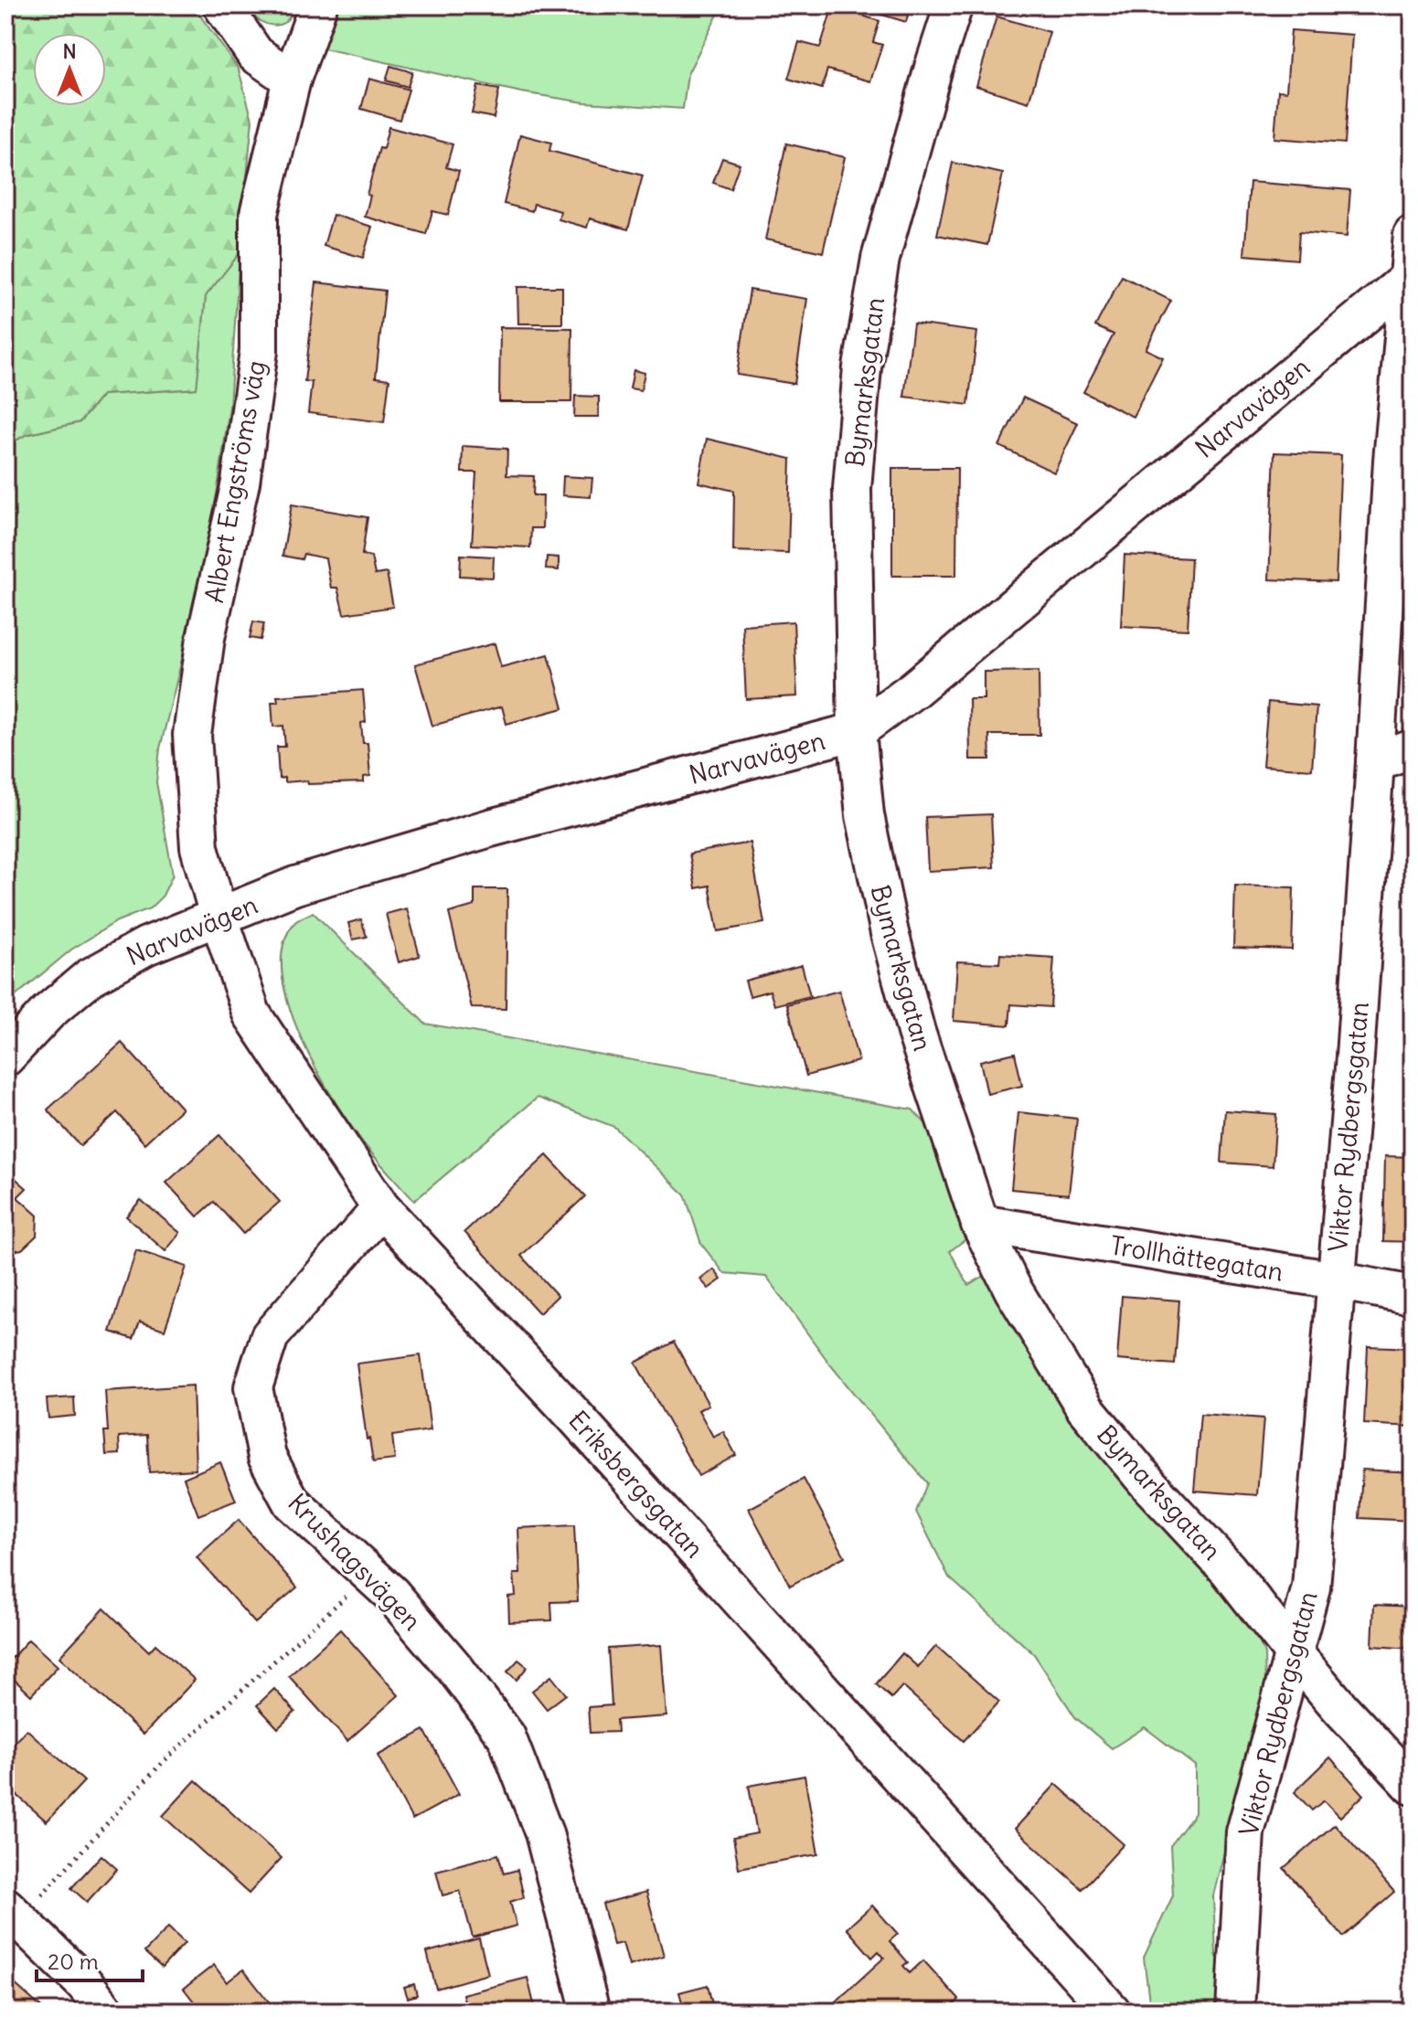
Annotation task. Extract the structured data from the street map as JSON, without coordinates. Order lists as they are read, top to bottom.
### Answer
{
  "streets": {
    "street": [
      "Bymarksgatan",
      "Narvavägen",
      "Albert Engströms väg",
      "Viktor Rydbergsgatan",
      "Trollhättegatan",
      "Eriksbergsgatan",
      "Krushagsvägen"
    ]
  },
  "crossings": [
    ["Bymarksgatan", "Narvavägen"],
    ["Bymarksgatan", "Viktor Rydbergsgatan"],
    ["Bymarksgatan", "Trollhättegatan"],
    ["Narvavägen", "Albert Engströms väg"],
    ["Narvavägen", "Viktor Rydbergsgatan"],
    ["Narvavägen", "Eriksbergsgatan"],
    ["Albert Engströms väg", "Eriksbergsgatan"],
    ["Viktor Rydbergsgatan", "Trollhättegatan"],
    ["Eriksbergsgatan", "Krushagsvägen"]
  ],
  "scale_bar": "20 m",
  "north": "top"
}
